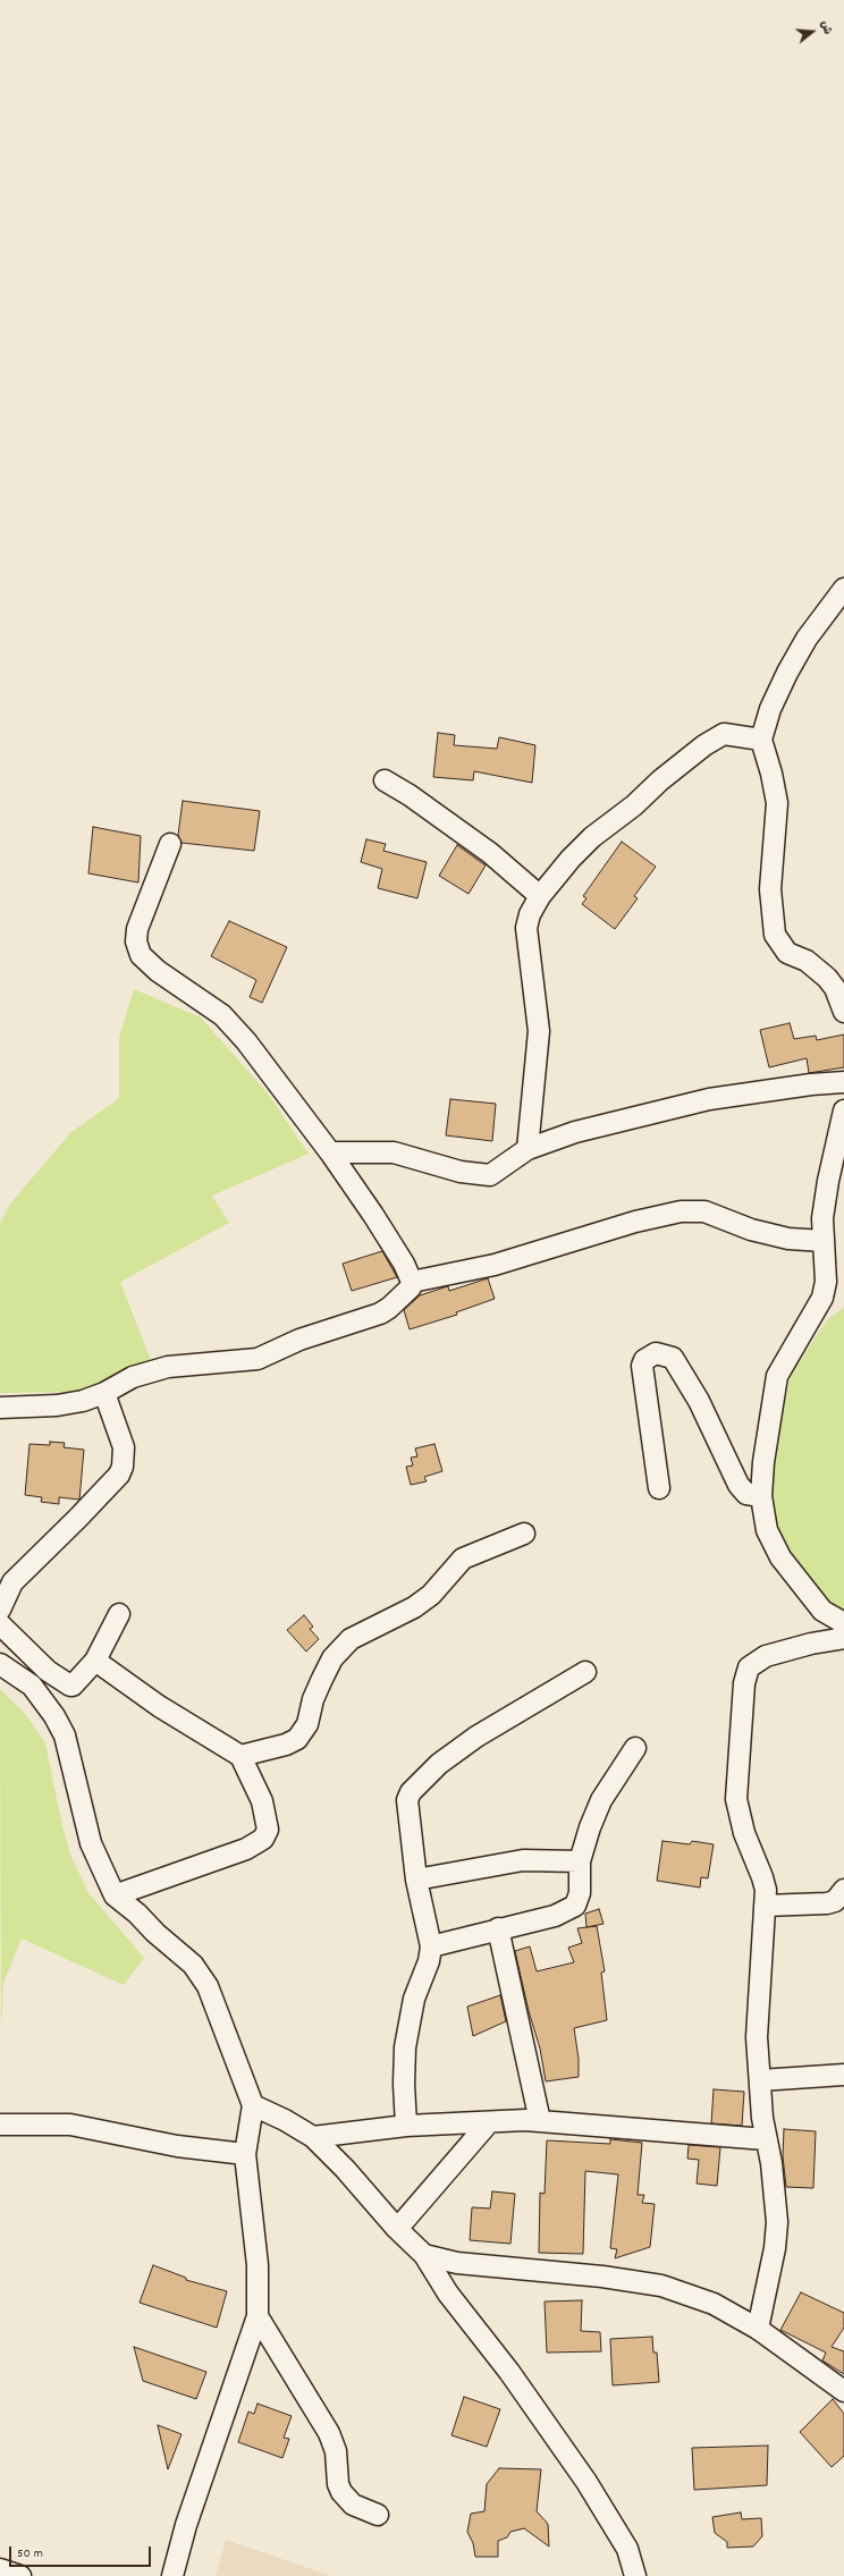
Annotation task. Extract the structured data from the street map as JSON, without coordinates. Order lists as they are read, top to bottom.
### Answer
{
  "scale_bar": "50 m",
  "north": "right"
}
